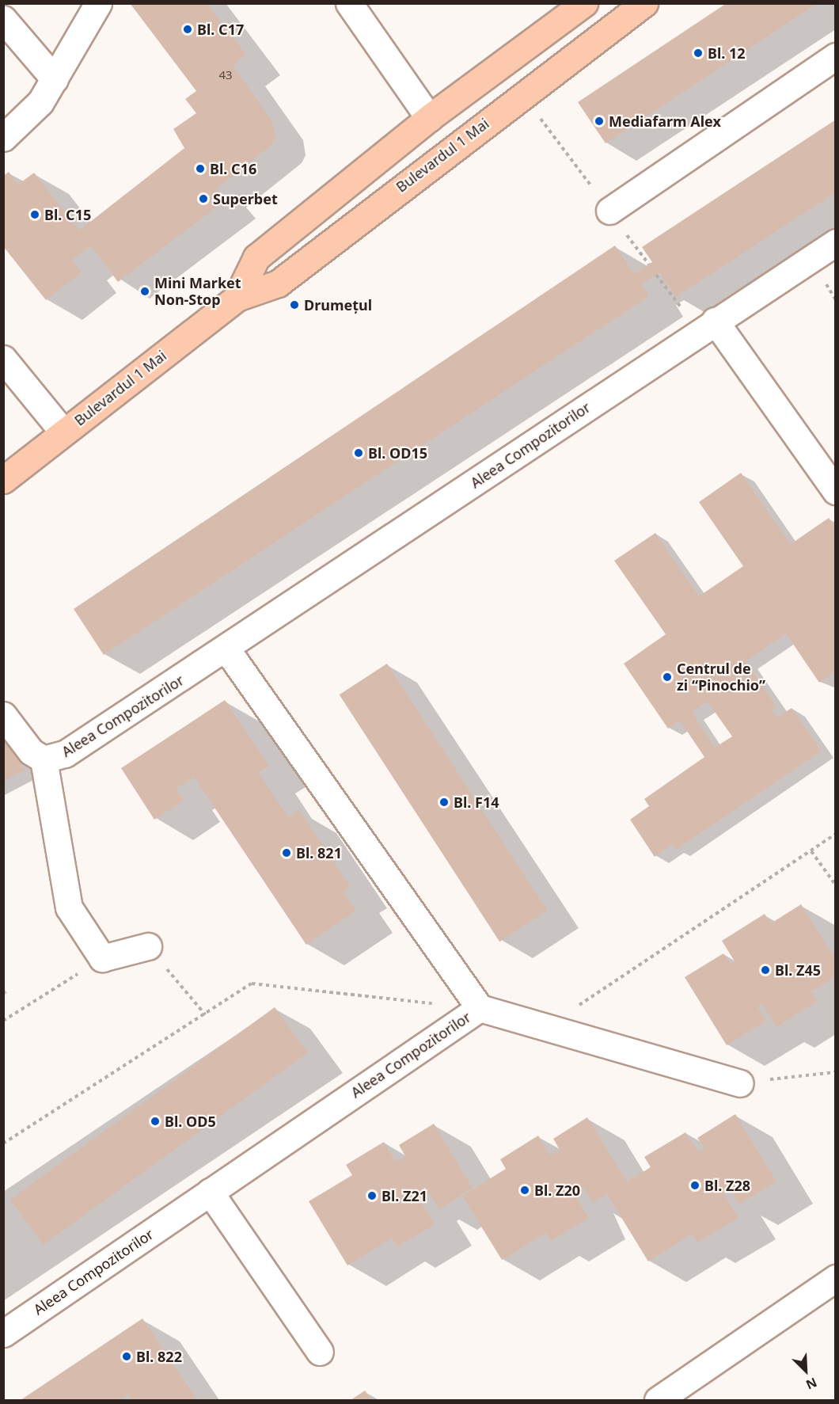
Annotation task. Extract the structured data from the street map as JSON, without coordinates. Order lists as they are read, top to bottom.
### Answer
{
  "streets": {
    "main road": ["Bulevardul 1 Mai"],
    "street": ["Aleea Compozitorilor"]
  },
  "places": [
    "Bl. C17",
    "Bl. 12",
    "Mediafarm Alex",
    "Bl. C16",
    "Superbet",
    "Bl. C15",
    "Mini Market Non-Stop",
    "Drumețul",
    "Bl. OD15",
    "Centrul de zi “Pinochio”",
    "Bl. F14",
    "Bl. 821",
    "Bl. Z45",
    "Bl. OD5",
    "Bl. Z28",
    "Bl. Z20",
    "Bl. Z21",
    "Bl. 822"
  ],
  "house_numbers": ["43"],
  "north": "bottom right"
}
